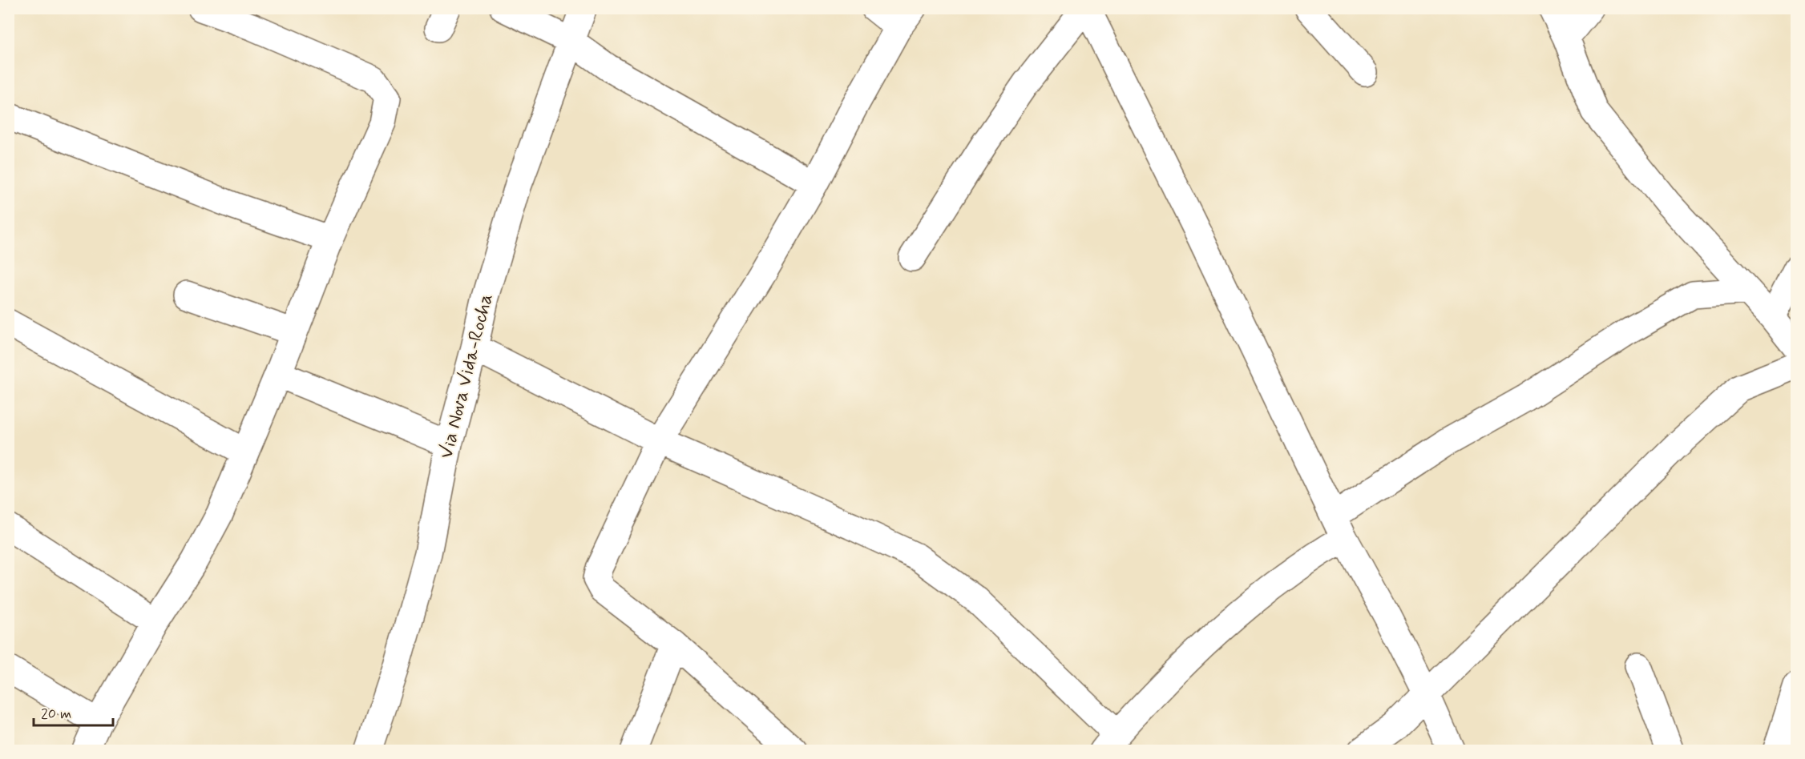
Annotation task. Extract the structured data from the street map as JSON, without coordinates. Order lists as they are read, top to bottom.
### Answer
{
  "streets": {
    "street": ["Via Nova Vida-Rocha"]
  },
  "scale_bar": "20 m"
}
